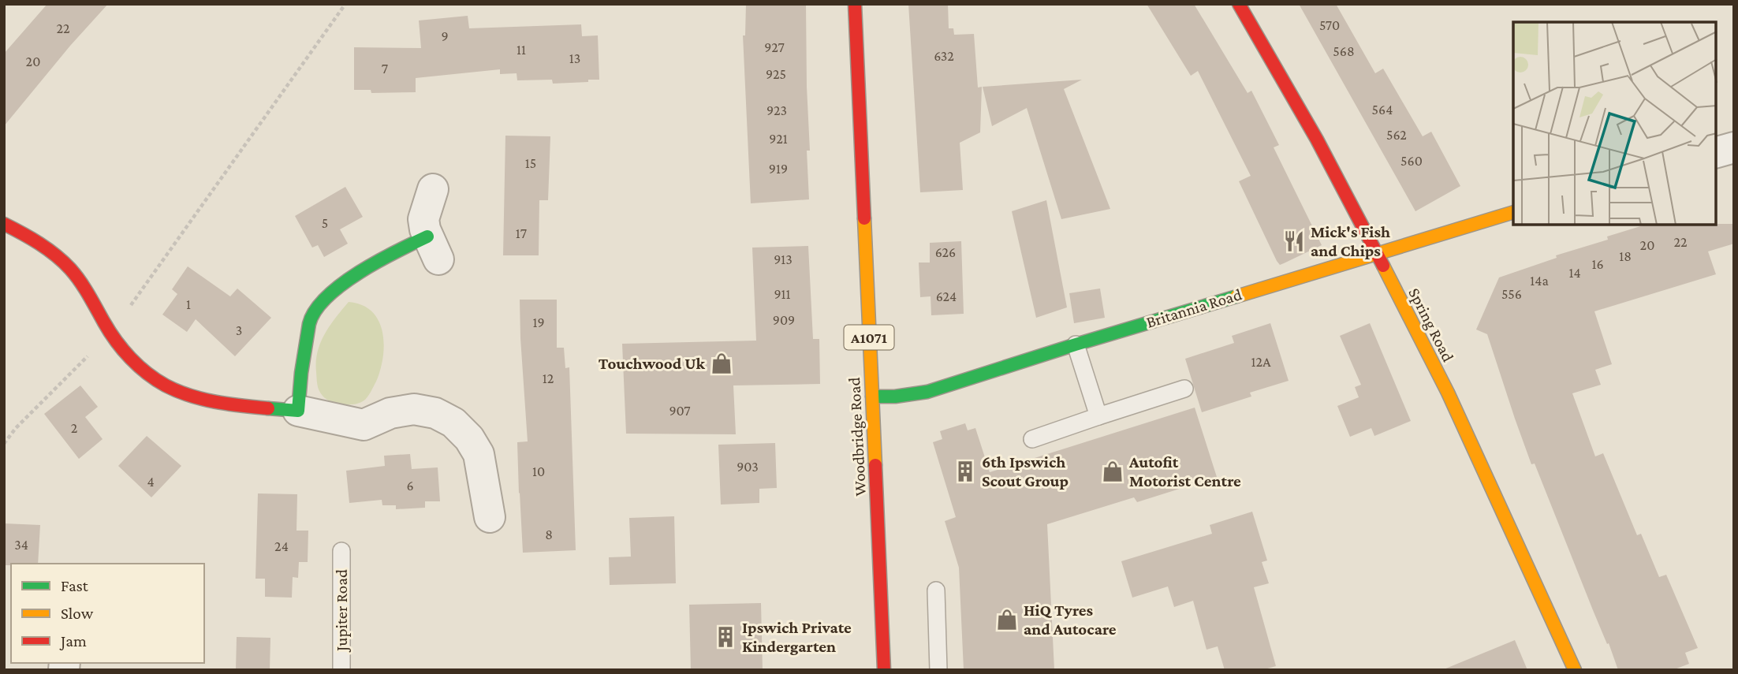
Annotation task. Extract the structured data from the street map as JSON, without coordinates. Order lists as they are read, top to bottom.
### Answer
{
  "streets": {
    "street": [
      "Britannia Road",
      "Spring Road",
      "A1071",
      "Woodbridge Road"
    ],
    "lane": ["Jupiter Road"]
  },
  "crossings": [
    ["Britannia Road", "Spring Road"],
    ["Britannia Road", "Woodbridge Road"]
  ],
  "places": {
    "restaurant": ["Mick's Fish and Chips"],
    "shop": ["Touchwood Uk", "Autofit Motorist Centre", "HiQ Tyres and Autocare"],
    "building": ["6th Ipswich Scout Group", "Ipswich Private Kindergarten"]
  },
  "house_numbers": [
    "570",
    "22",
    "9",
    "927",
    "11",
    "568",
    "632",
    "13",
    "20",
    "7",
    "925",
    "564",
    "923",
    "562",
    "921",
    "560",
    "15",
    "919",
    "5",
    "17",
    "22",
    "20",
    "626",
    "18",
    "913",
    "16",
    "14",
    "14a",
    "911",
    "556",
    "624",
    "1",
    "909",
    "19",
    "3",
    "12A",
    "12",
    "907",
    "2",
    "903",
    "10",
    "4",
    "6",
    "8",
    "34",
    "24"
  ],
  "legend": ["Fast", "Slow", "Jam"]
}
